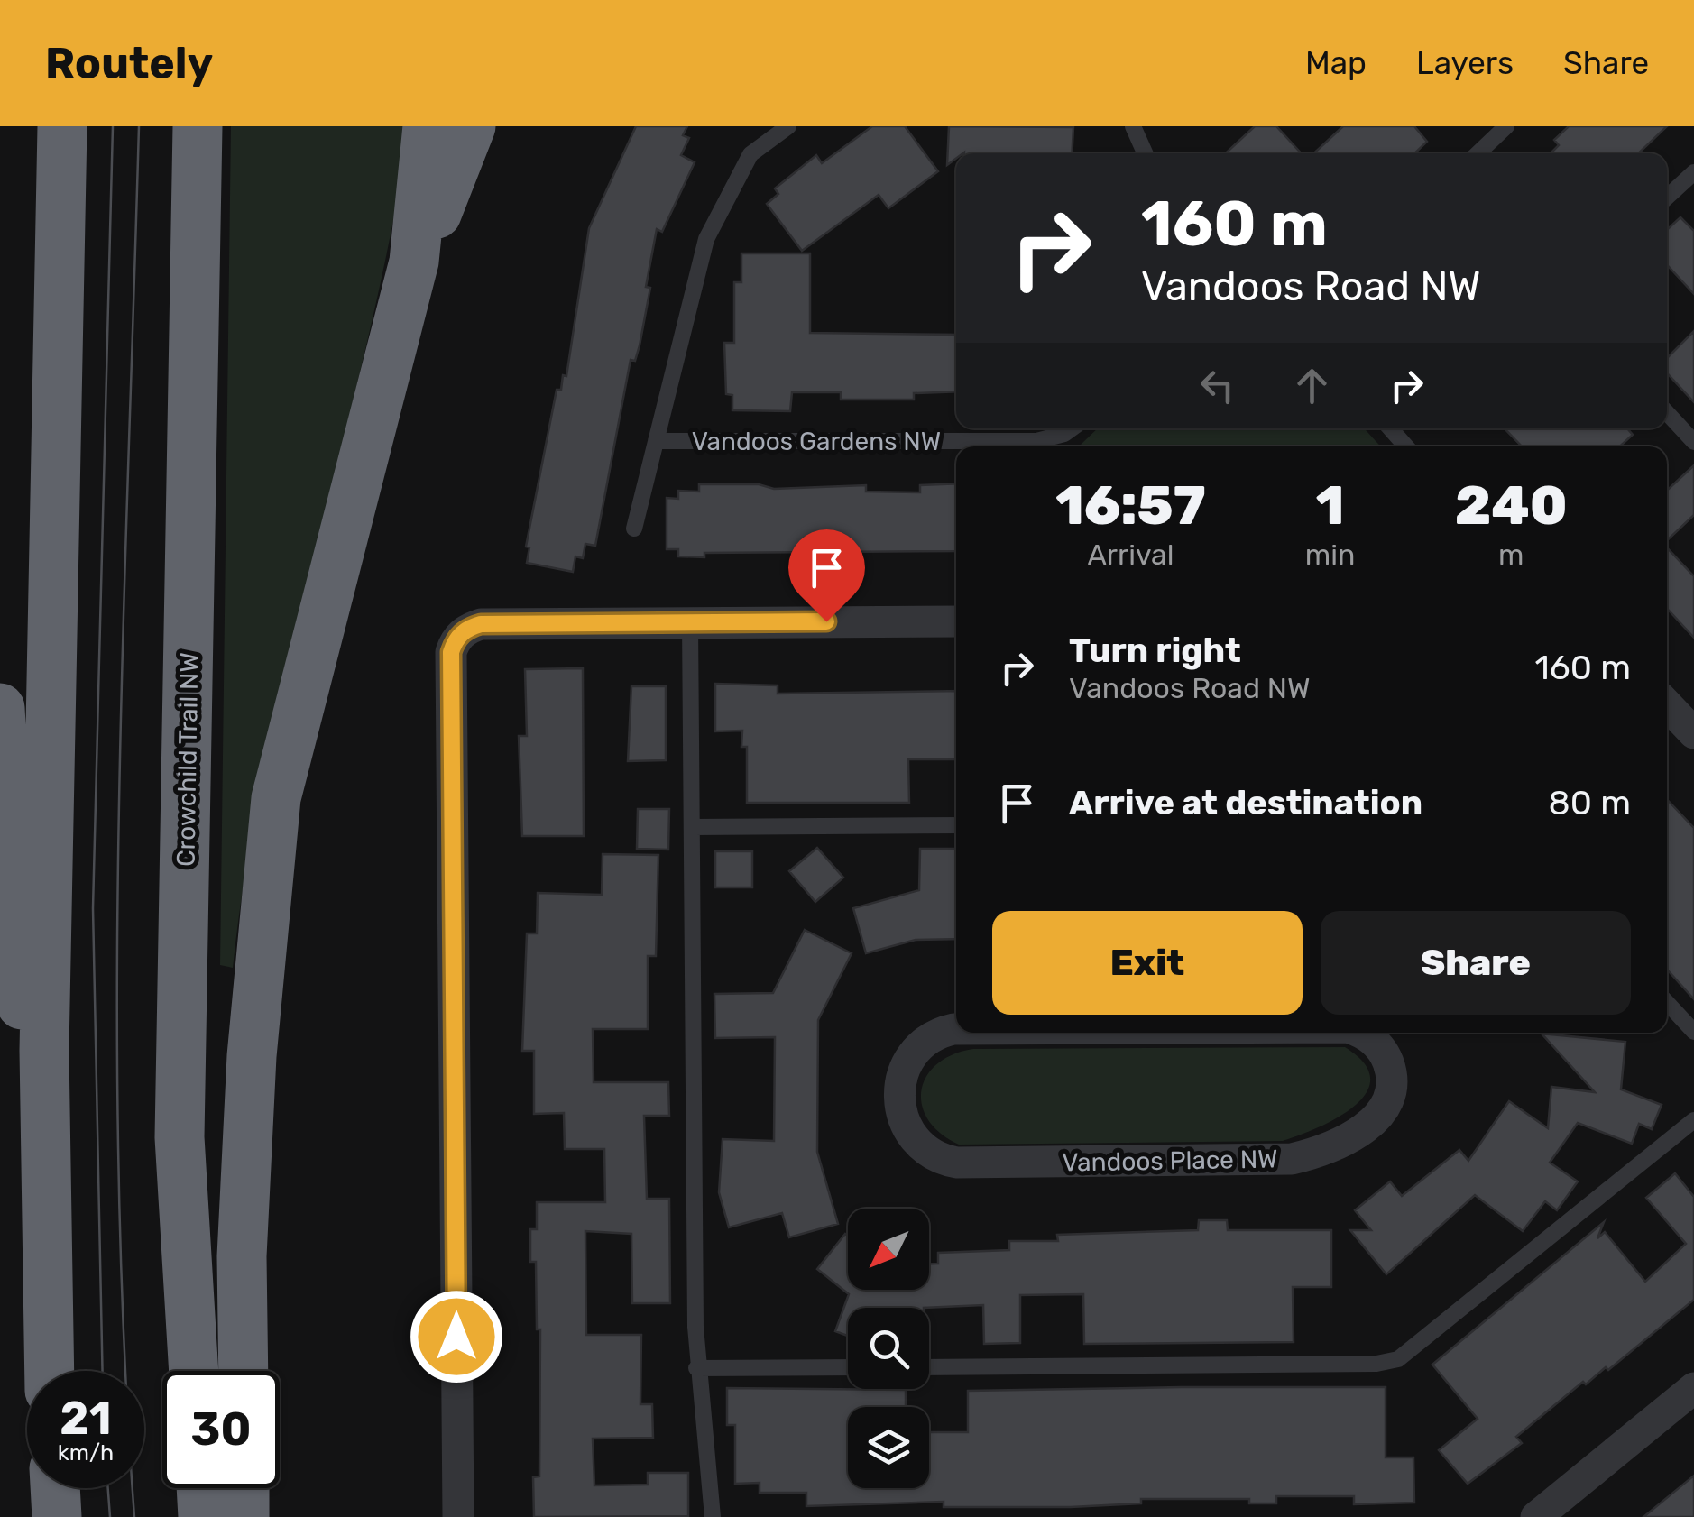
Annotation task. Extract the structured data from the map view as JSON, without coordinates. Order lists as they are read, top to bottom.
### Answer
{
  "streets": {
    "highway": ["Crowchild Trail NW"],
    "street": ["Vandoos Place NW"],
    "lane": ["Vandoos Gardens NW"]
  },
  "north": "bottom left",
  "page": {
    "header": "Routely",
    "nav": ["Map", "Layers", "Share"],
    "turn": ["160 m", "Vandoos Road NW"],
    "eta": [
      "16:57",
      "Arrival",
      "1",
      "min",
      "240",
      "m"
    ],
    "list": [
      {
        "name": "Turn right",
        "note": "Vandoos Road NW",
        "value": "160 m"
      },
      {
        "name": "Arrive at destination",
        "value": "80 m"
      }
    ],
    "buttons": ["Exit", "Share"],
    "speed": "21 km/h",
    "limit": "30"
  }
}
